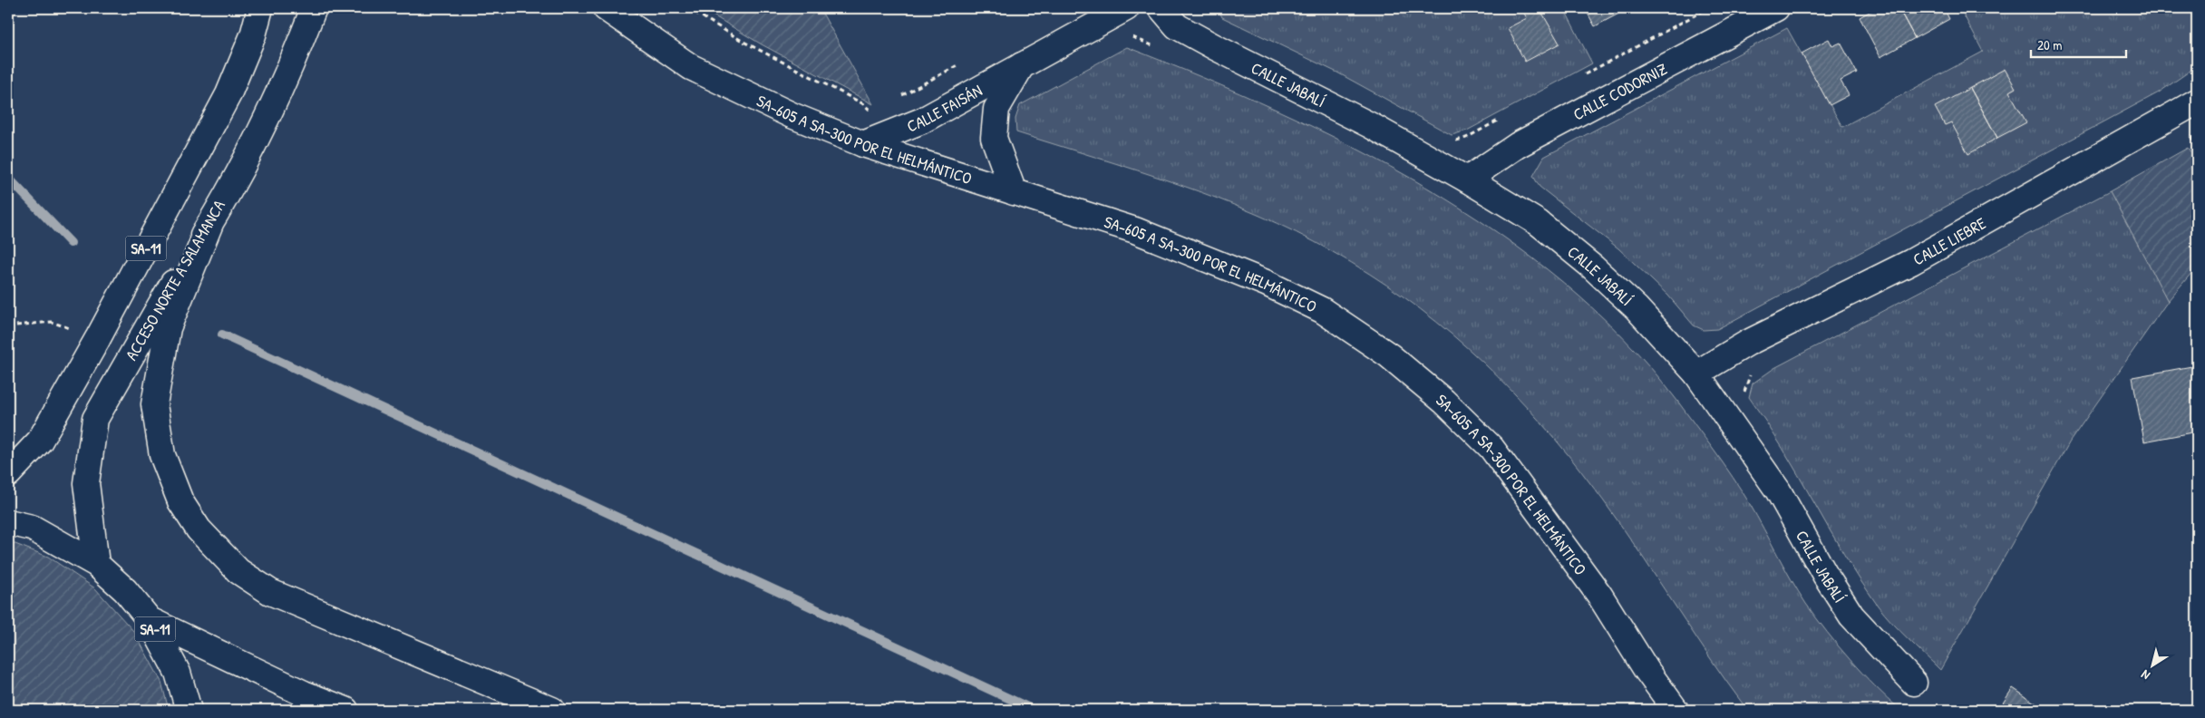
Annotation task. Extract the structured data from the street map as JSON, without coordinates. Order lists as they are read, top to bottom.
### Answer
{
  "streets": {
    "main road": [
      "CALLE JABALÍ",
      "CALLE CODORNIZ",
      "CALLE FAISÁN",
      "SA-605 A SA-300 POR EL HELMÁNTICO",
      "CALLE LIEBRE",
      "SA-11",
      "ACCESO NORTE A SALAMANCA"
    ]
  },
  "crossings": [
    ["CALLE JABALÍ", "CALLE CODORNIZ"],
    ["CALLE JABALÍ", "CALLE LIEBRE"],
    ["CALLE FAISÁN", "SA-605 A SA-300 POR EL HELMÁNTICO"],
    ["SA-11", "ACCESO NORTE A SALAMANCA"]
  ],
  "scale_bar": "20 m",
  "north": "bottom left"
}
